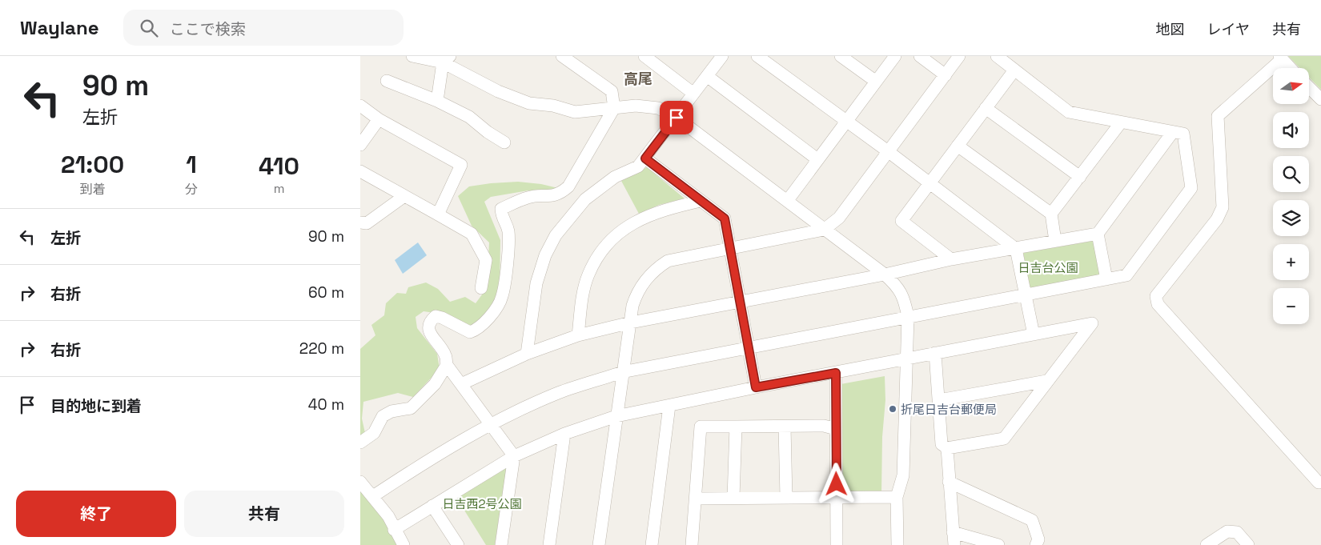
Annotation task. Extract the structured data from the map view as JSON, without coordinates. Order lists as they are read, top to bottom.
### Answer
{
  "districts": ["高尾"],
  "parks": ["日吉台公園", "日吉西2号公園"],
  "places": ["折尾日吉台郵便局"],
  "north": "right",
  "page": {
    "header": "Waylane",
    "search": "ここで検索",
    "nav": ["地図", "レイヤ", "共有"],
    "turn": ["90 m", "左折"],
    "map_buttons": ["+", "−"],
    "eta": [
      "21:00",
      "到着",
      "1",
      "分",
      "410",
      "m"
    ],
    "list": [
      {
        "name": "左折",
        "value": "90 m"
      },
      {
        "name": "右折",
        "value": "60 m"
      },
      {
        "name": "右折",
        "value": "220 m"
      },
      {
        "name": "目的地に到着",
        "value": "40 m"
      }
    ],
    "buttons": ["終了", "共有"]
  }
}
